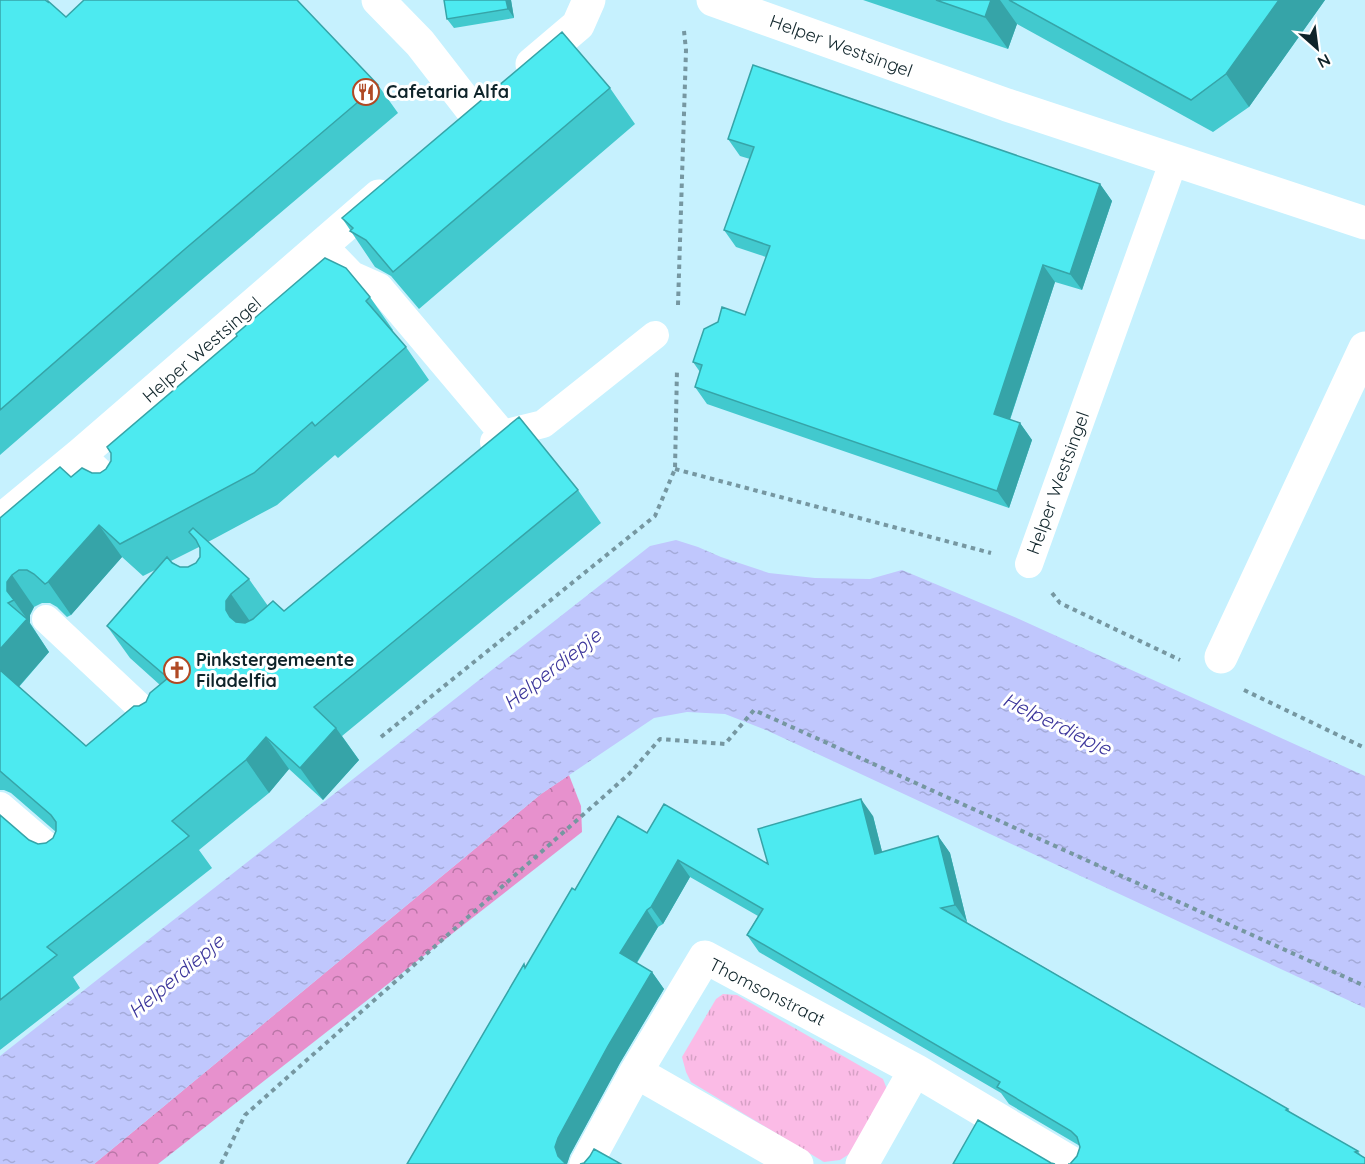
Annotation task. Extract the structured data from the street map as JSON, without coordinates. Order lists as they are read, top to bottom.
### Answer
{
  "streets": {
    "street": ["Helper Westsingel", "Thomsonstraat"]
  },
  "water": ["Helperdiepje"],
  "places": {
    "restaurant": ["Cafetaria Alfa"],
    "church": ["Pinkstergemeente Filadelfia"]
  },
  "north": "bottom right"
}
